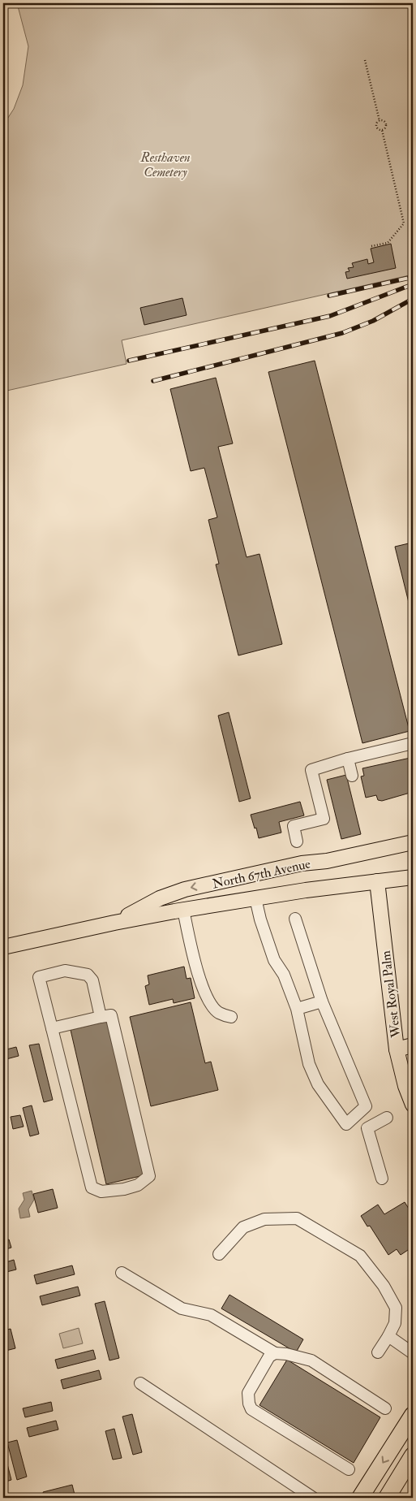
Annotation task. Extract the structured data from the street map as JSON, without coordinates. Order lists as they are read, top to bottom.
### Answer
{
  "streets": {
    "main road": ["North 67th Avenue", "West Royal Palm"]
  },
  "crossings": [
    ["North 67th Avenue", "West Royal Palm"]
  ],
  "parks": ["Resthaven Cemetery"]
}
